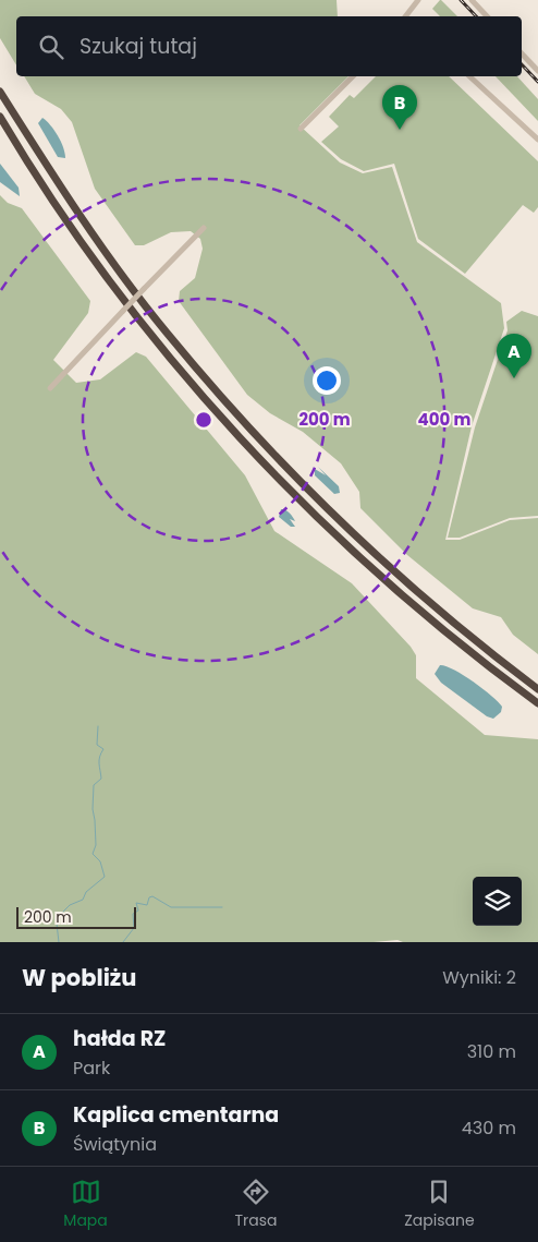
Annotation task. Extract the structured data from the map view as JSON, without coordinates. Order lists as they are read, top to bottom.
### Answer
{
  "scale_bar": "200 m",
  "page": {
    "search": "Szukaj tutaj",
    "pins": ["B", "A"],
    "scale": "200 m",
    "heading": ["W pobliżu", "Wyniki: 2"],
    "list": [
      {
        "mark": "A",
        "name": "hałda RZ",
        "note": "Park",
        "value": "310 m"
      },
      {
        "mark": "B",
        "name": "Kaplica cmentarna",
        "note": "Świątynia",
        "value": "430 m"
      }
    ],
    "nav": ["Mapa", "Trasa", "Zapisane"]
  },
  "rings": ["200 m", "400 m"]
}
